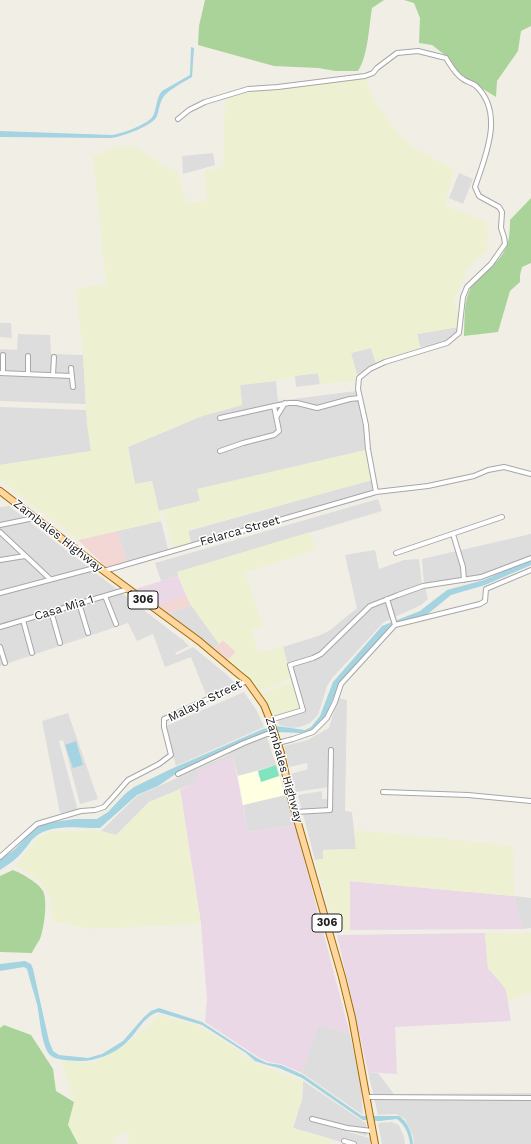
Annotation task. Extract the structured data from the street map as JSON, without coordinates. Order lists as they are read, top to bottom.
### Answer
{
  "streets": {
    "main road": ["Zambales Highway", "306"],
    "street": ["Felarca Street", "Casa Mia 1", "Malaya Street"]
  },
  "crossings": [
    ["Felarca Street", "Zambales Highway"],
    ["Zambales Highway", "Casa Mia 1"],
    ["Zambales Highway", "Malaya Street"]
  ]
}
